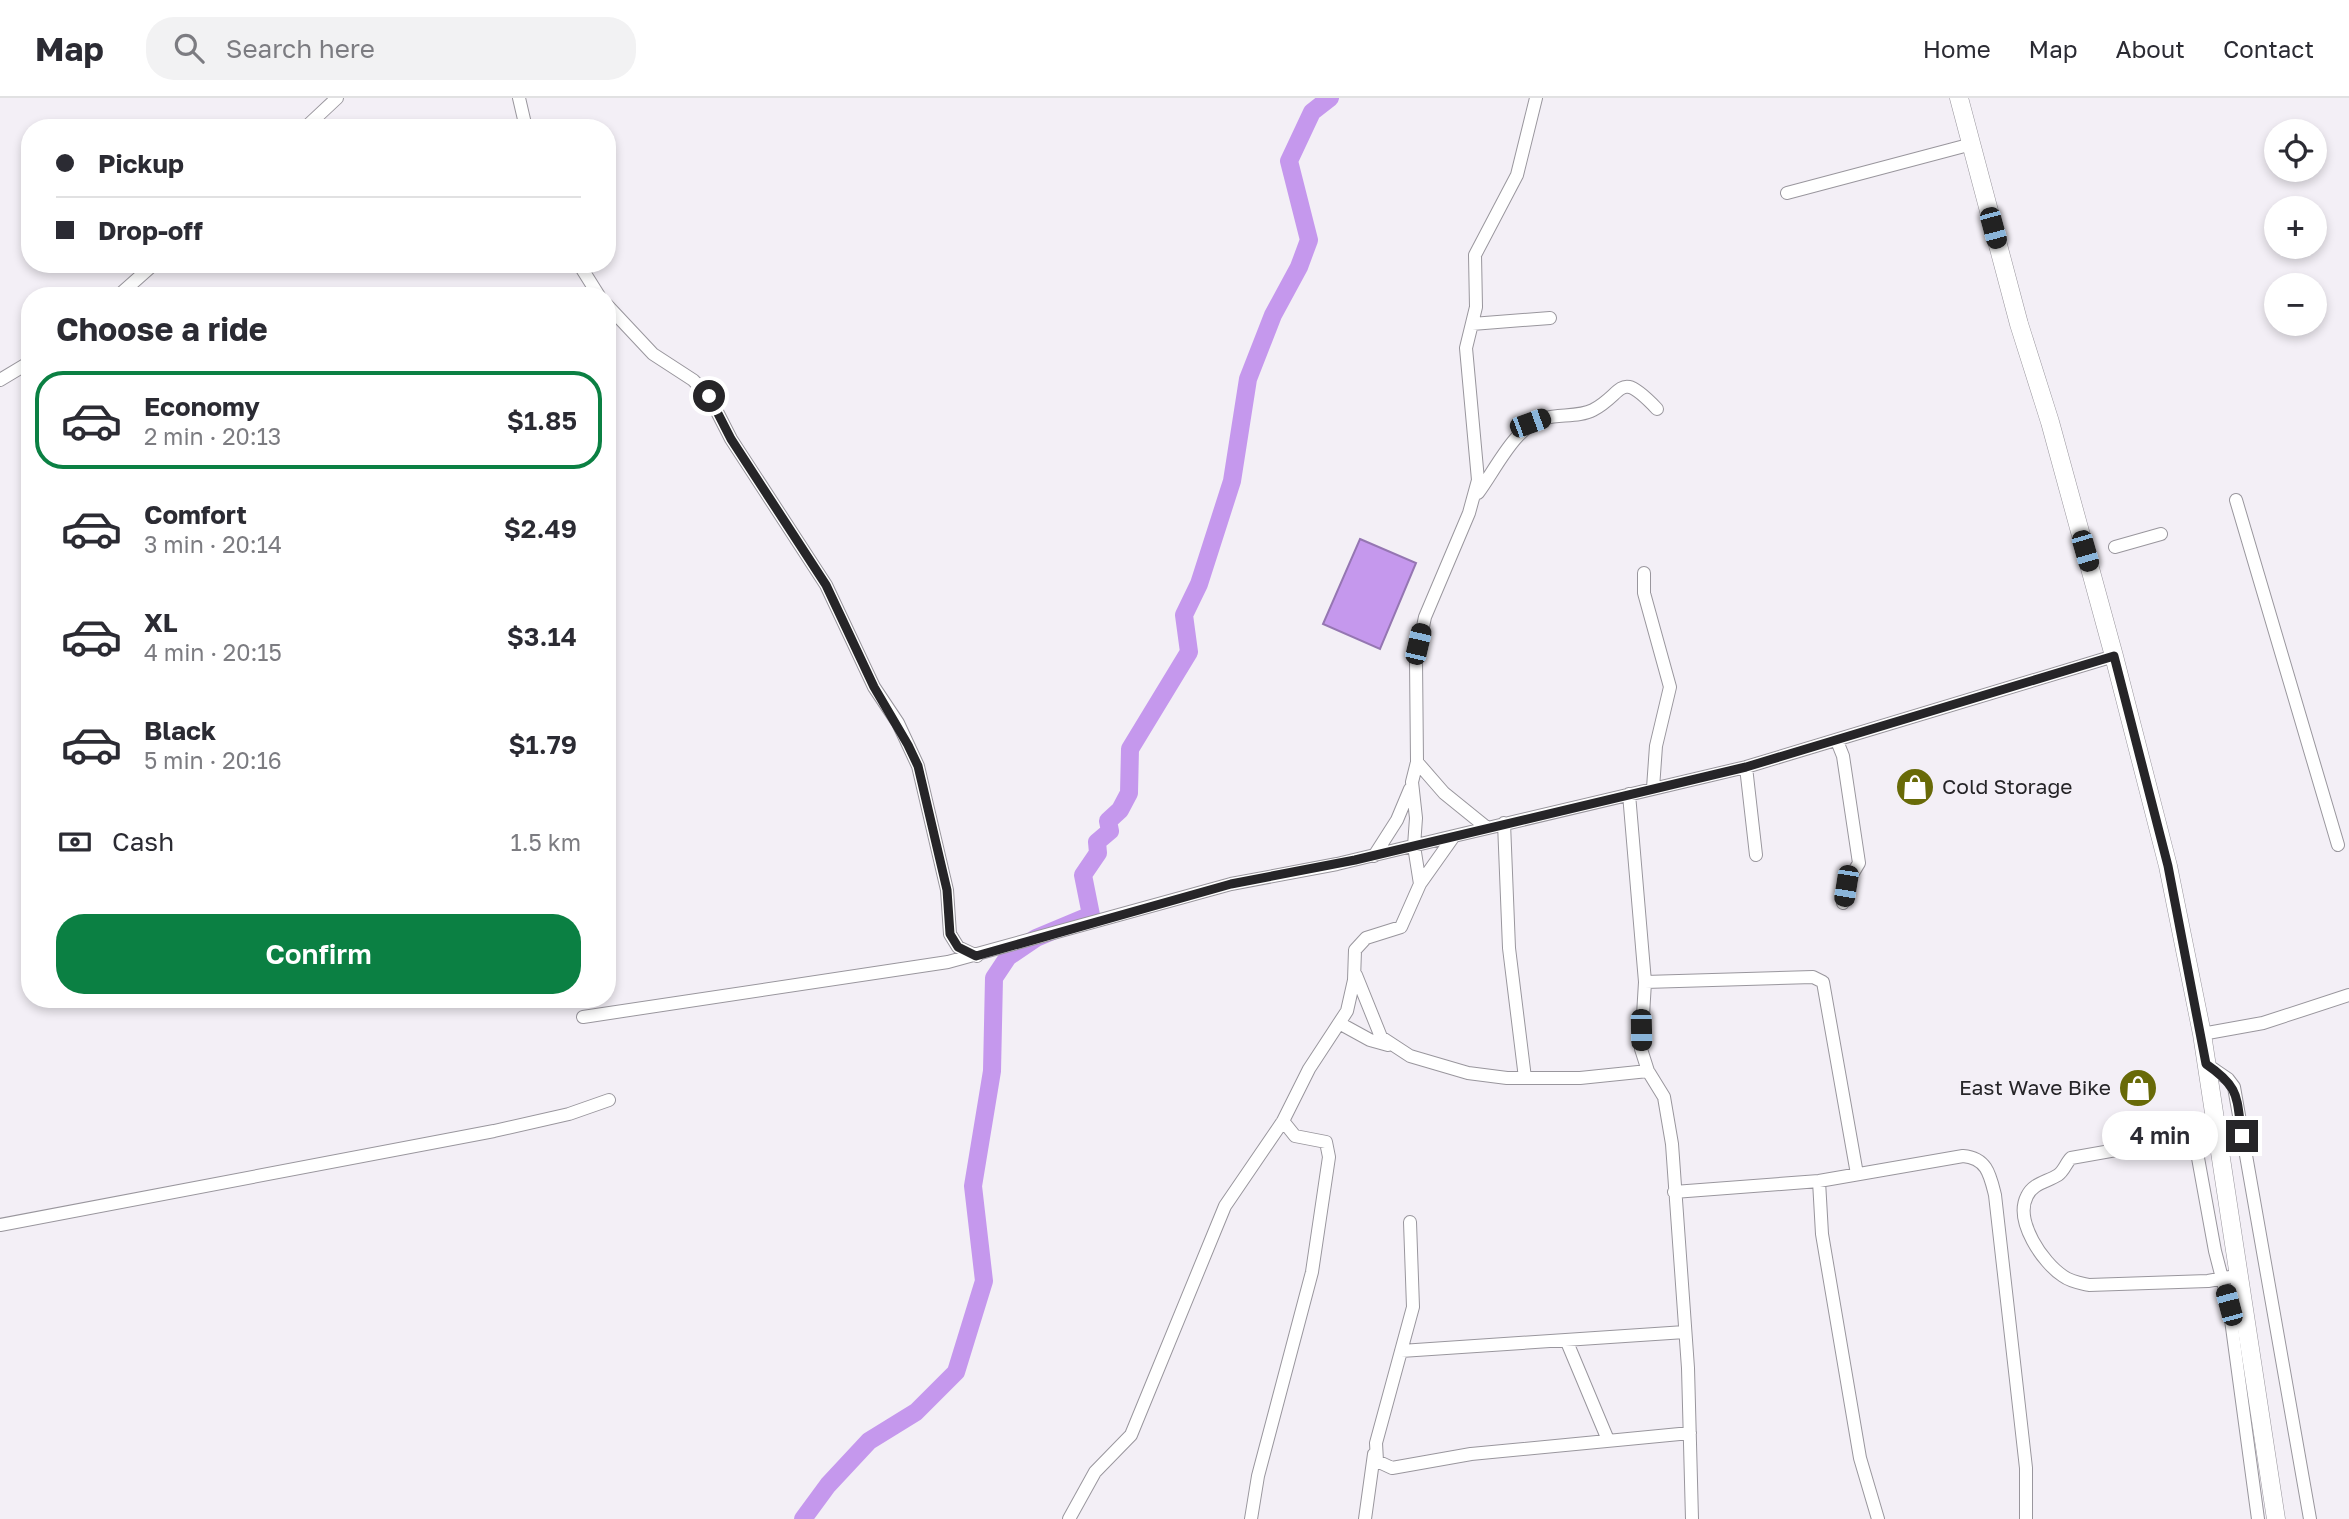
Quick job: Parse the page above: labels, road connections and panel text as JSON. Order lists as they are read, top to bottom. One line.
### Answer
{"places":{"shop":["Cold Storage","East Wave Bike"]},"page":{"header":"Map","search":"Search here","nav":["Home","Map","About","Contact"],"map_buttons":["+","−"],"banner":["Pickup","Drop-off"],"heading":"Choose a ride","list":[{"name":"Economy","note":"2 min · 20:13","value":"$1.85"},{"name":"Comfort","note":"3 min · 20:14","value":"$2.49"},{"name":"XL","note":"4 min · 20:15","value":"$3.14"},{"name":"Black","note":"5 min · 20:16","value":"$1.79"}],"pay":["Cash","1.5 km"],"buttons":"Confirm","bubble":"4 min"}}
